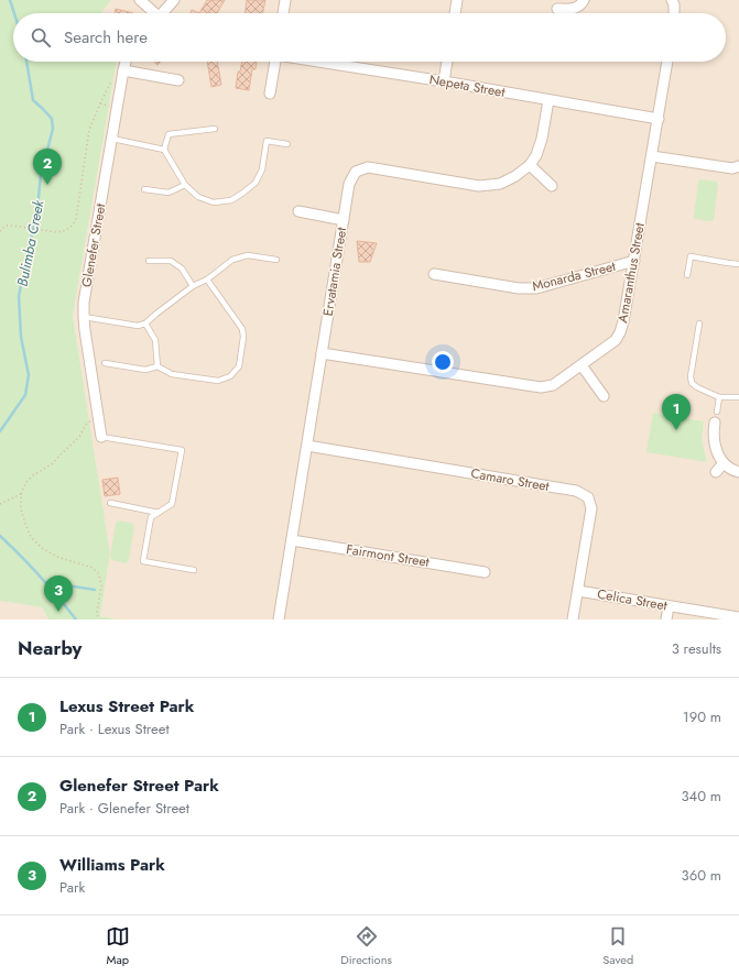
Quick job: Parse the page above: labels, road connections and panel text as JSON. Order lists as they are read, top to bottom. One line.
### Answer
{"streets":{"street":["Nepeta Street","Glenefer Street","Ervatamia Street","Amaranthus Street","Monarda Street","Camaro Street","Fairmont Street","Celica Street"]},"crossings":[["Nepeta Street","Ervatamia Street"],["Nepeta Street","Amaranthus Street"],["Ervatamia Street","Amaranthus Street"],["Ervatamia Street","Camaro Street"],["Ervatamia Street","Fairmont Street"],["Amaranthus Street","Monarda Street"],["Camaro Street","Celica Street"]],"water":["Bulimba Creek"],"page":{"search":"Search here","pins":["2","1","3"],"heading":["Nearby","3 results"],"list":[{"mark":"1","name":"Lexus Street Park","note":"Park · Lexus Street","value":"190 m"},{"mark":"2","name":"Glenefer Street Park","note":"Park · Glenefer Street","value":"340 m"},{"mark":"3","name":"Williams Park","note":"Park","value":"360 m"}],"nav":["Map","Directions","Saved"]}}
